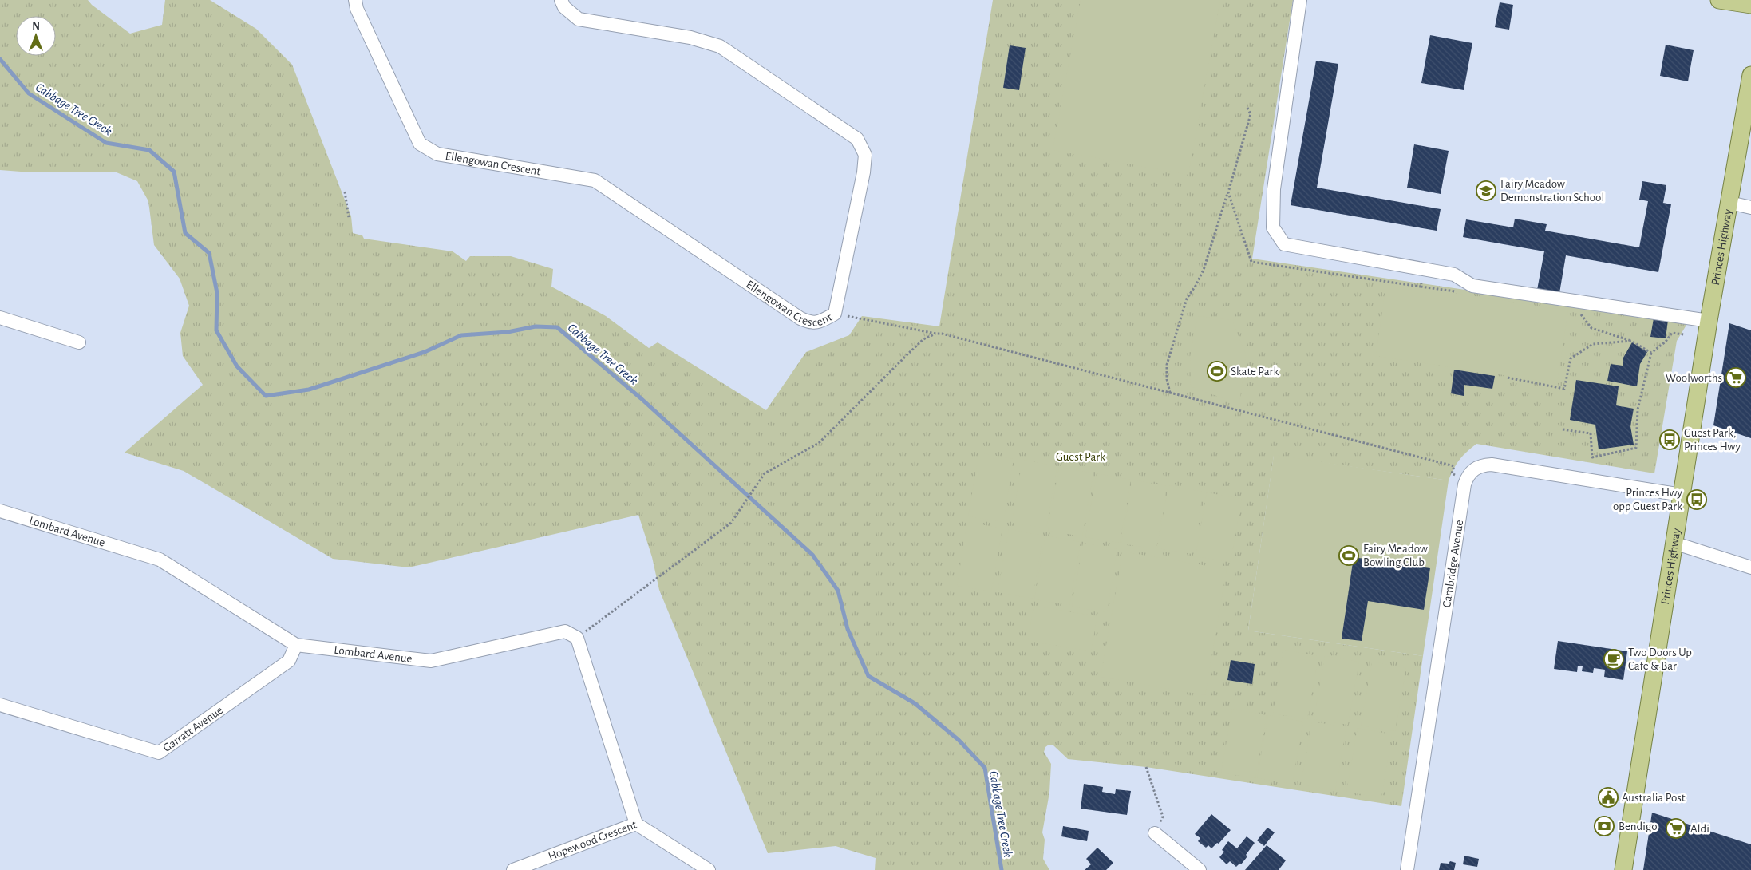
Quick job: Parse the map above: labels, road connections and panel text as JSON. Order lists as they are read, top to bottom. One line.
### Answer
{"streets":{"main road":["Princes Highway"],"street":["Ellengowan Crescent","Lombard Avenue","Cambridge Avenue","Garratt Avenue","Hopewood Crescent"]},"crossings":[["Princes Highway","Cambridge Avenue"],["Lombard Avenue","Garratt Avenue"]],"water":["Cabbage Tree Creek"],"parks":["Guest Park"],"places":{"school or university":["Fairy Meadow Demonstration School"],"sports":["Skate Park","Fairy Meadow Bowling Club"],"supermarket":["Woolworths","Aldi"],"bus stop":["Guest Park, Princes Hwy","Princes Hwy opp Guest Park"],"cafe":["Two Doors Up Cafe & Bar"],"public building":["Australia Post"],"bank":["Bendigo"]},"north":"top"}
